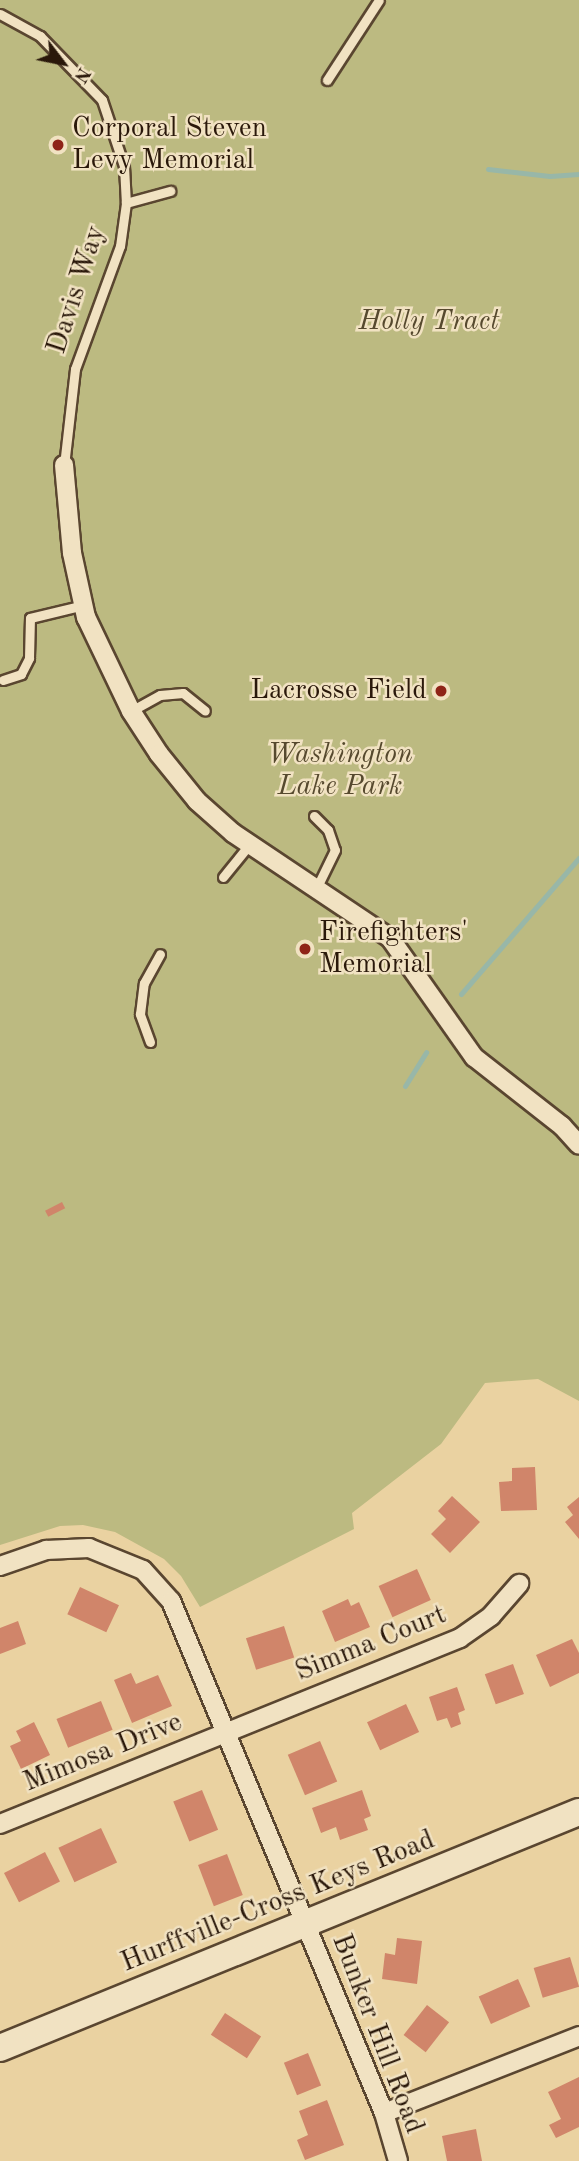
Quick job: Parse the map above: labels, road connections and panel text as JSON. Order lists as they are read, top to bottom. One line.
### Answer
{"streets":{"main road":["Hurffville-Cross Keys Road"],"street":["Simma Court","Mimosa Drive","Bunker Hill Road"],"lane":["Davis Way"]},"crossings":[["Simma Court","Mimosa Drive"],["Mimosa Drive","Hurffville-Cross Keys Road"],["Mimosa Drive","Bunker Hill Road"],["Hurffville-Cross Keys Road","Bunker Hill Road"]],"parks":["Holly Tract","Washington Lake Park"],"places":["Corporal Steven Levy Memorial","Lacrosse Field","Firefighters' Memorial"],"north":"bottom right"}
